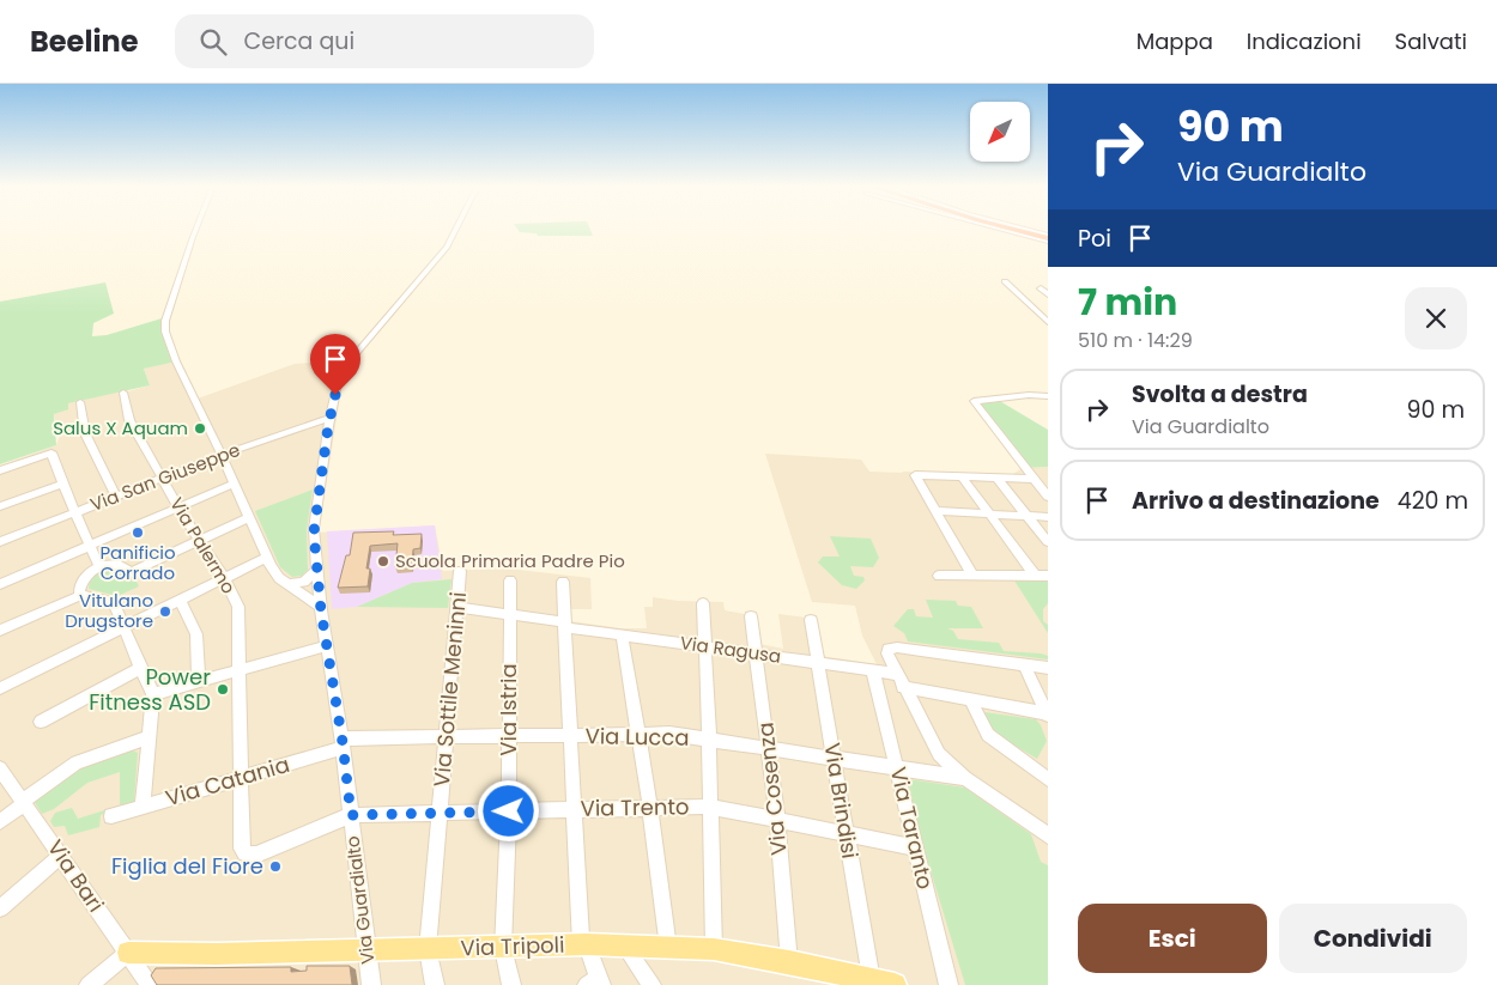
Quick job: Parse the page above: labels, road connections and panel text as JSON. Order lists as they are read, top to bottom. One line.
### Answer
{"streets":{"main road":["Via Tripoli"],"street":["Via San Giuseppe","Via Palermo","Via Ragusa","Via Sottile Meninni","Via Istria","Via Lucca","Via Catania","Via Cosenza","Via Brindisi","Via Trento","Via Taranto","Via Bari","Via Guardialto"]},"crossings":[["Via San Giuseppe","Via Palermo"],["Via San Giuseppe","Via Guardialto"],["Via Palermo","Via Catania"],["Via Ragusa","Via Sottile Meninni"],["Via Ragusa","Via Istria"],["Via Ragusa","Via Cosenza"],["Via Ragusa","Via Brindisi"],["Via Ragusa","Via Taranto"],["Via Sottile Meninni","Via Lucca"],["Via Sottile Meninni","Via Trento"],["Via Sottile Meninni","Via Tripoli"],["Via Istria","Via Lucca"],["Via Istria","Via Trento"],["Via Istria","Via Tripoli"],["Via Lucca","Via Catania"],["Via Lucca","Via Cosenza"],["Via Lucca","Via Brindisi"],["Via Lucca","Via Taranto"],["Via Lucca","Via Guardialto"],["Via Catania","Via Guardialto"],["Via Cosenza","Via Trento"],["Via Cosenza","Via Tripoli"],["Via Brindisi","Via Trento"],["Via Brindisi","Via Tripoli"],["Via Trento","Via Taranto"],["Via Trento","Via Guardialto"],["Via Bari","Via Tripoli"],["Via Guardialto","Via Tripoli"]],"places":["Salus X Aquam","Panificio Corrado","Scuola Primaria Padre Pio","Vitulano Drugstore","Power Fitness ASD","Figlia del Fiore"],"north":"bottom left","page":{"header":"Beeline","search":"Cerca qui","nav":["Mappa","Indicazioni","Salvati"],"turn":["90 m","Via Guardialto"],"then":"Poi","heading":["7 min","510 m · 14:29"],"list":[{"name":"Svolta a destra","note":"Via Guardialto","value":"90 m"},{"name":"Arrivo a destinazione","value":"420 m"}],"buttons":["Esci","Condividi"]}}
